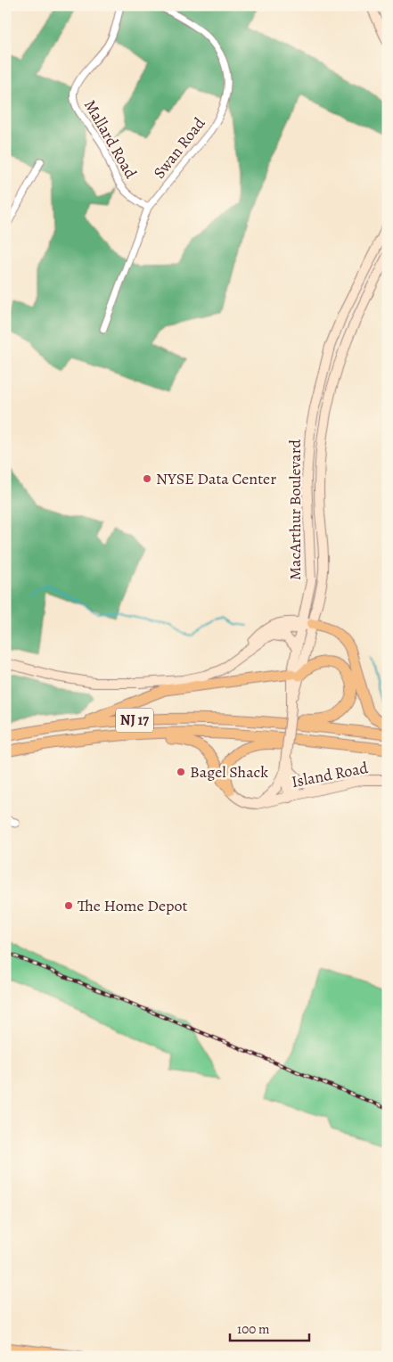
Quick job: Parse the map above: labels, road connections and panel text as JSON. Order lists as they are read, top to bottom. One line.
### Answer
{"streets":{"main road":["MacArthur Boulevard","NJ 17","Island Road"],"street":["Mallard Road","Swan Road"]},"crossings":[["Mallard Road","Swan Road"],["MacArthur Boulevard","Island Road"]],"places":["NYSE Data Center","Bagel Shack","The Home Depot"],"scale_bar":"100 m"}
